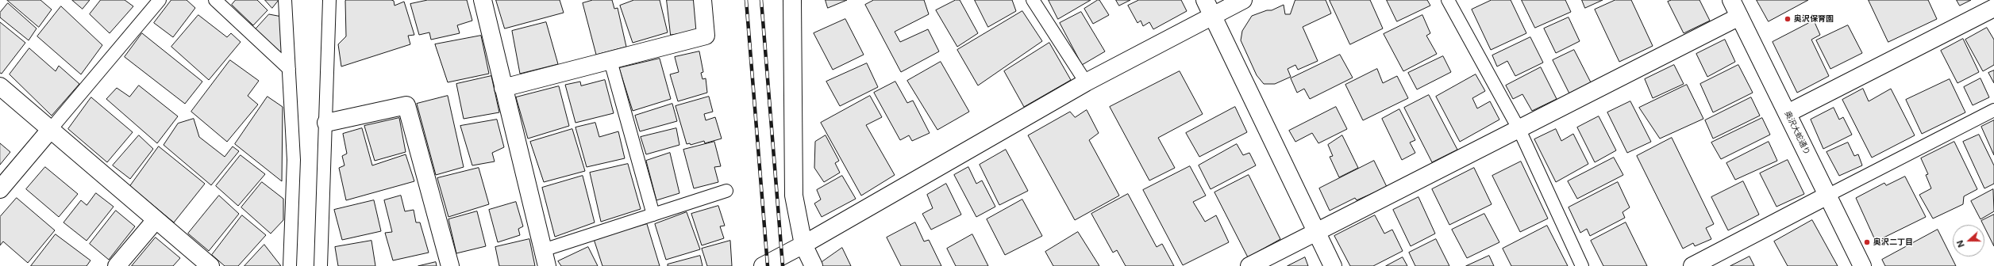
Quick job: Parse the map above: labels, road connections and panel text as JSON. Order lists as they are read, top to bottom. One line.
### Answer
{"streets":{"street":["奥沢大蛇通り"]},"places":["奥沢保育園","奥沢二丁目"],"north":"left"}
